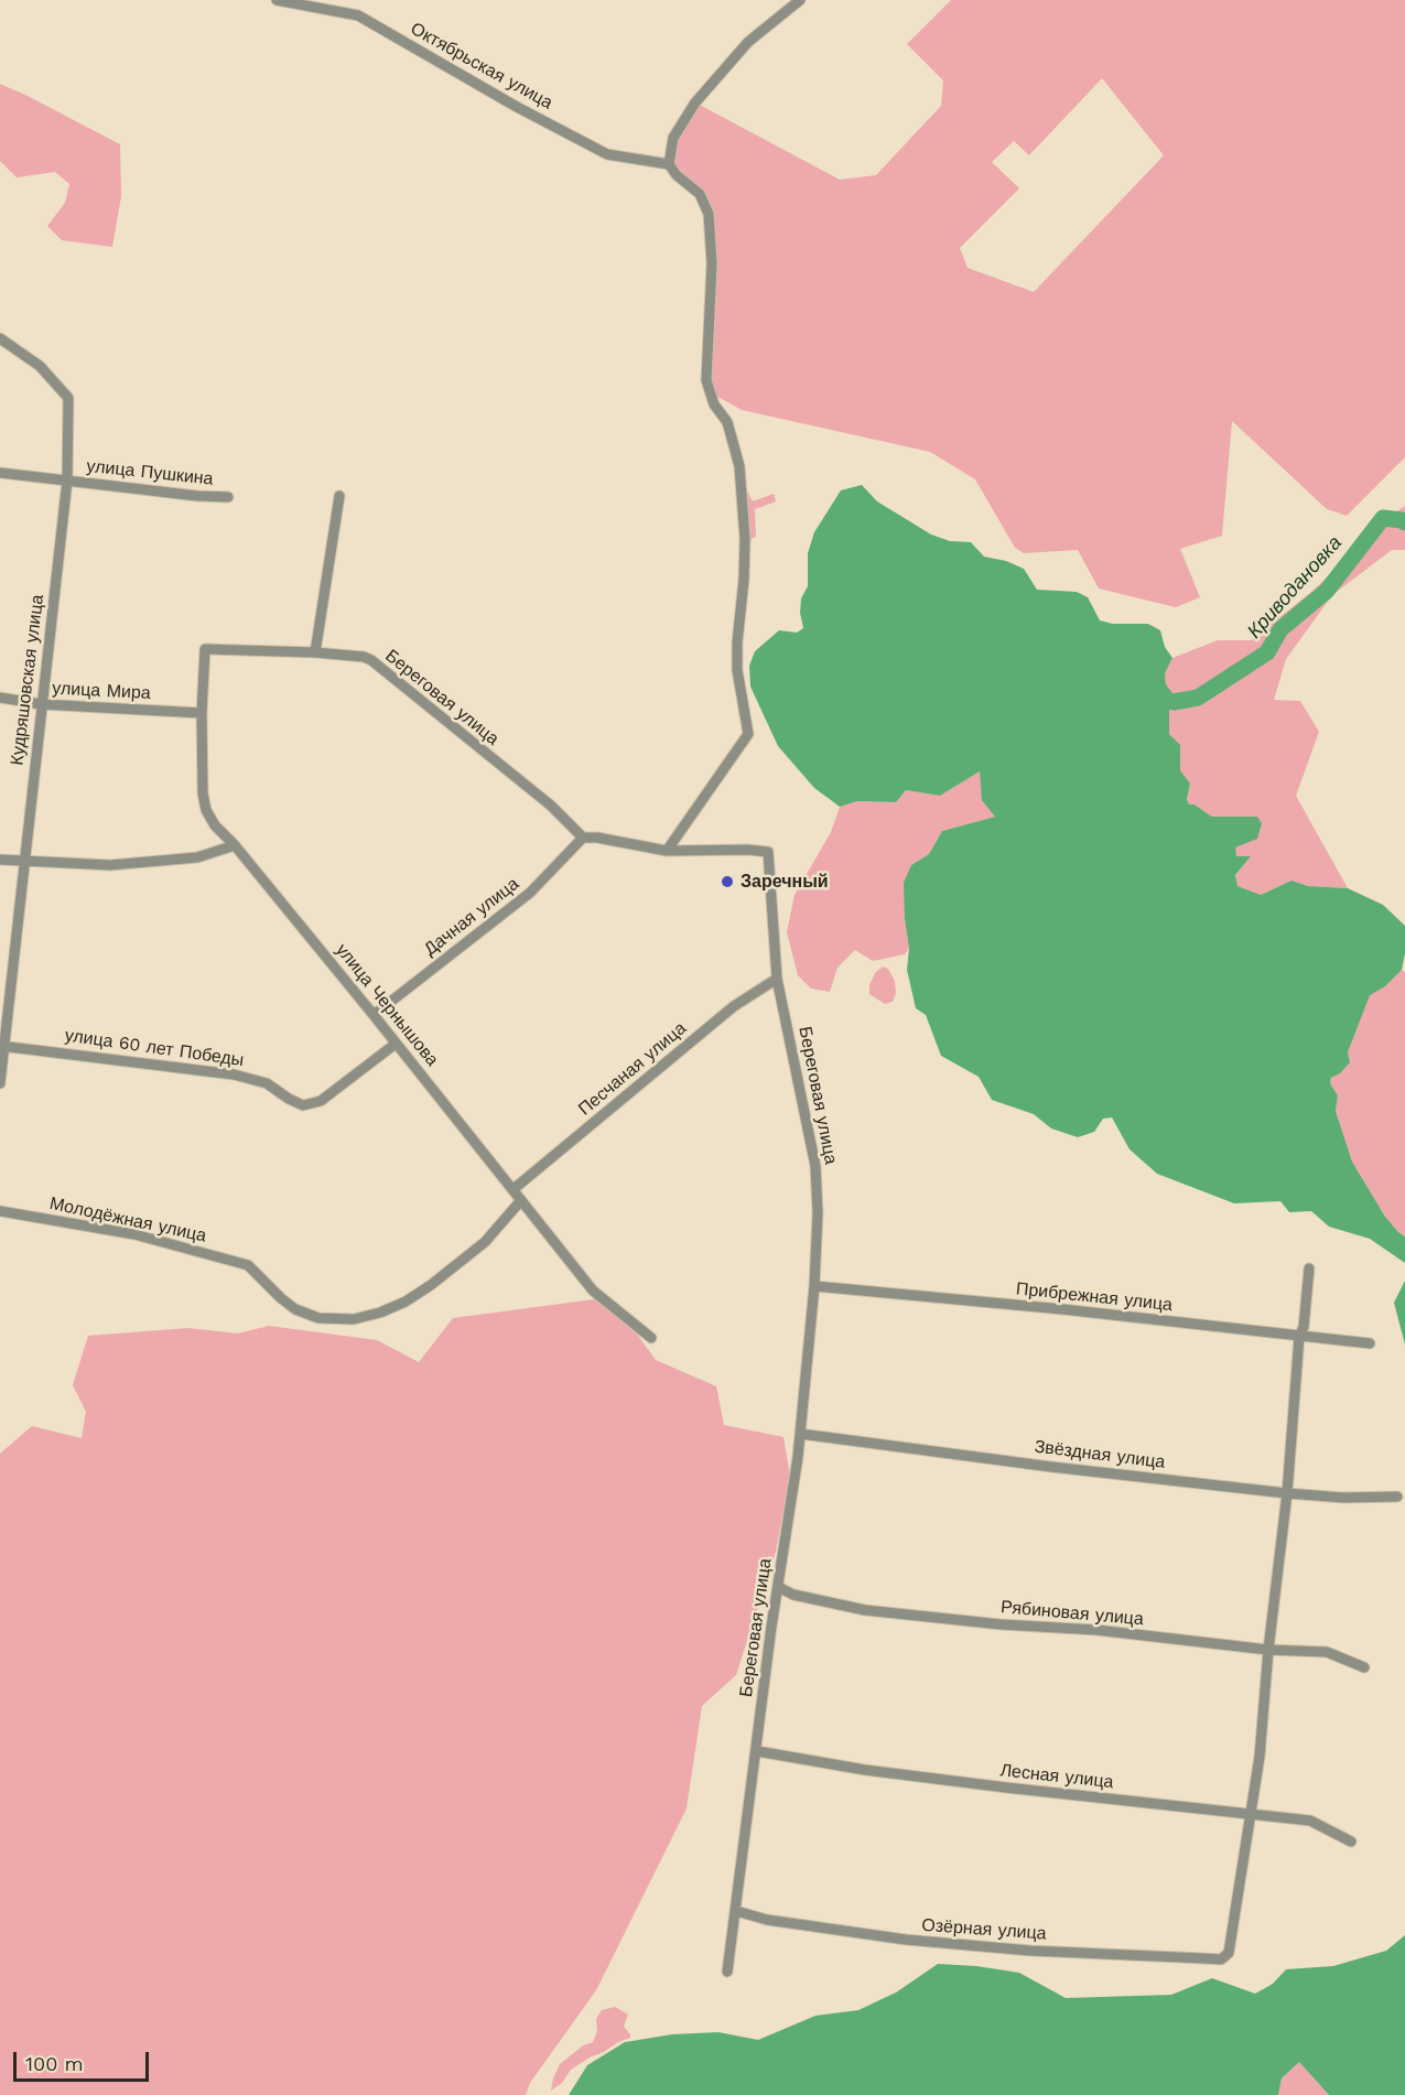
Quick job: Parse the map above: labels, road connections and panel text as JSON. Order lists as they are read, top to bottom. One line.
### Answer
{"streets":{"street":["Октябрьская улица","улица Пушкина","Кудряшовская улица","улица Мира","Береговая улица","Дачная улица","улица Чернышова","улица 60 лет Победы","Песчаная улица","Молодёжная улица","Прибрежная улица","Звёздная улица","Рябиновая улица","Лесная улица","Озёрная улица"]},"crossings":[["улица Пушкина","Кудряшовская улица"],["Кудряшовская улица","улица Мира"],["Кудряшовская улица","улица 60 лет Победы"],["улица Мира","улица Чернышова"],["Береговая улица","Дачная улица"],["Береговая улица","улица Чернышова"],["Береговая улица","Песчаная улица"],["Береговая улица","Прибрежная улица"],["Береговая улица","Звёздная улица"],["Береговая улица","Рябиновая улица"],["Береговая улица","Лесная улица"],["Береговая улица","Озёрная улица"],["Дачная улица","улица Чернышова"],["улица Чернышова","улица 60 лет Победы"],["улица Чернышова","Песчаная улица"],["улица Чернышова","Молодёжная улица"],["Лесная улица","Озёрная улица"]],"water":["Криводановка"],"places":["Заречный"],"scale_bar":"100 m"}
